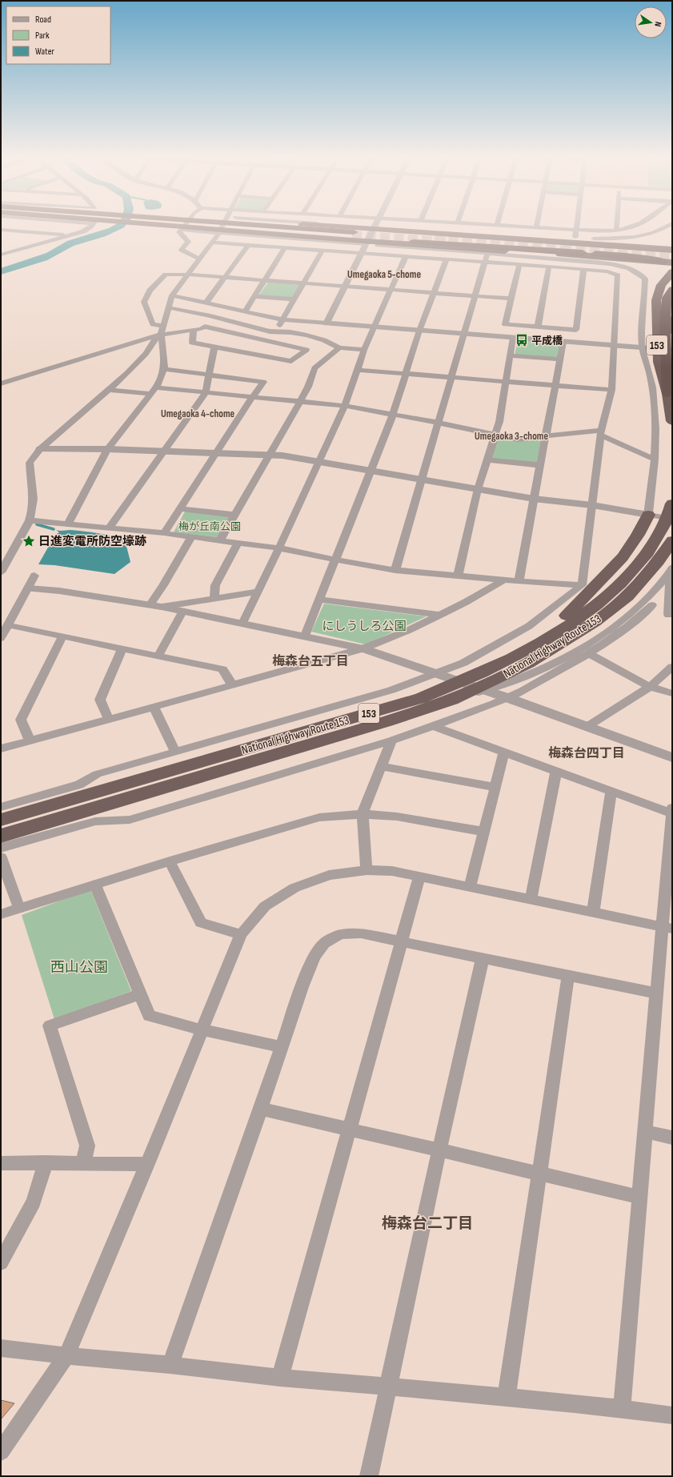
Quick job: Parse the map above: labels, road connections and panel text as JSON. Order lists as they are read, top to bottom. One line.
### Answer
{"streets":{"highway":["153","National Highway Route 153"]},"districts":["Umegaoka 5-chome","Umegaoka 4-chome","Umegaoka 3-chome","梅森台五丁目","梅森台四丁目","梅森台二丁目"],"parks":["梅が丘南公園","にしうしろ公園","西山公園"],"places":{"bus stop":["平成橋"],"place":["日進変電所防空壕跡"]},"legend":["Road","Park","Water"],"north":"right"}
